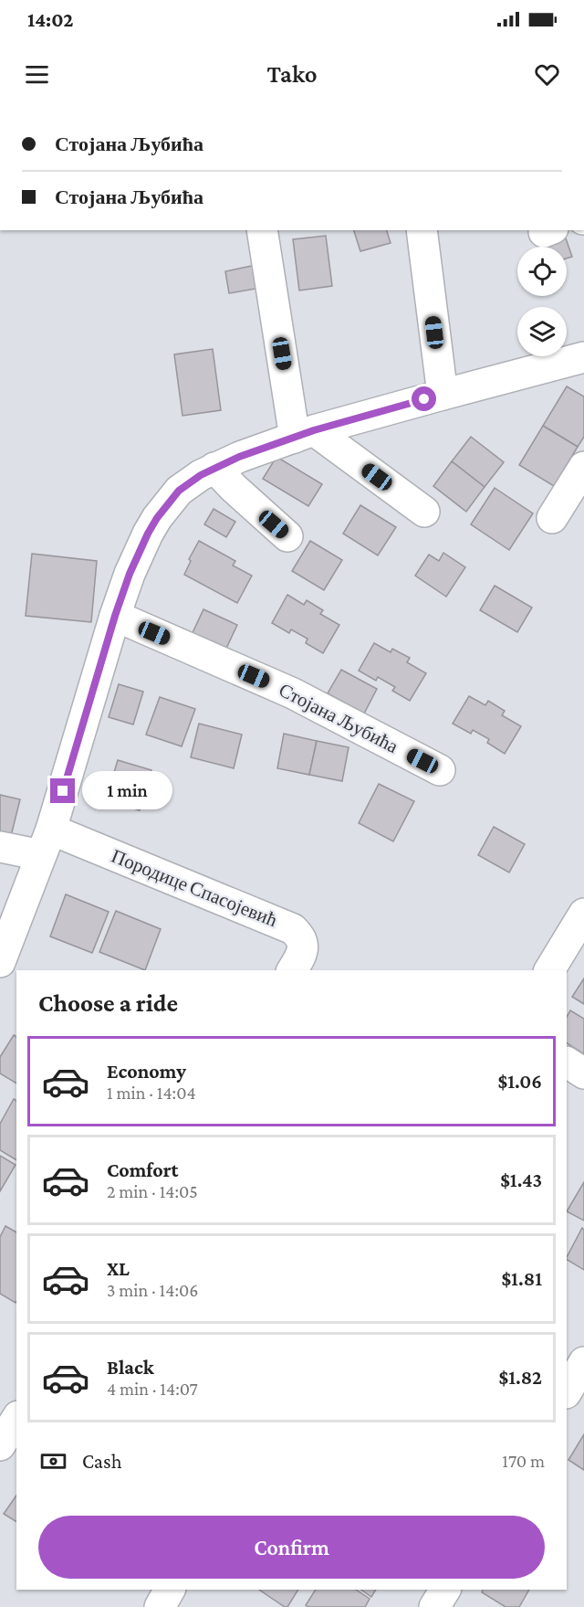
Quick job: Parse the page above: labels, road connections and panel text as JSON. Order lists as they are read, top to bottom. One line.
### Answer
{"streets":{"street":["Стојана Љубића","Породице Спасојевић"]},"page":{"status":"14:02","header":"Tako","banner":["Стојана Љубића","Стојана Љубића"],"bubble":"1 min","heading":"Choose a ride","list":[{"name":"Economy","note":"1 min · 14:04","value":"$1.06"},{"name":"Comfort","note":"2 min · 14:05","value":"$1.43"},{"name":"XL","note":"3 min · 14:06","value":"$1.81"},{"name":"Black","note":"4 min · 14:07","value":"$1.82"}],"pay":["Cash","170 m"],"buttons":"Confirm"}}
